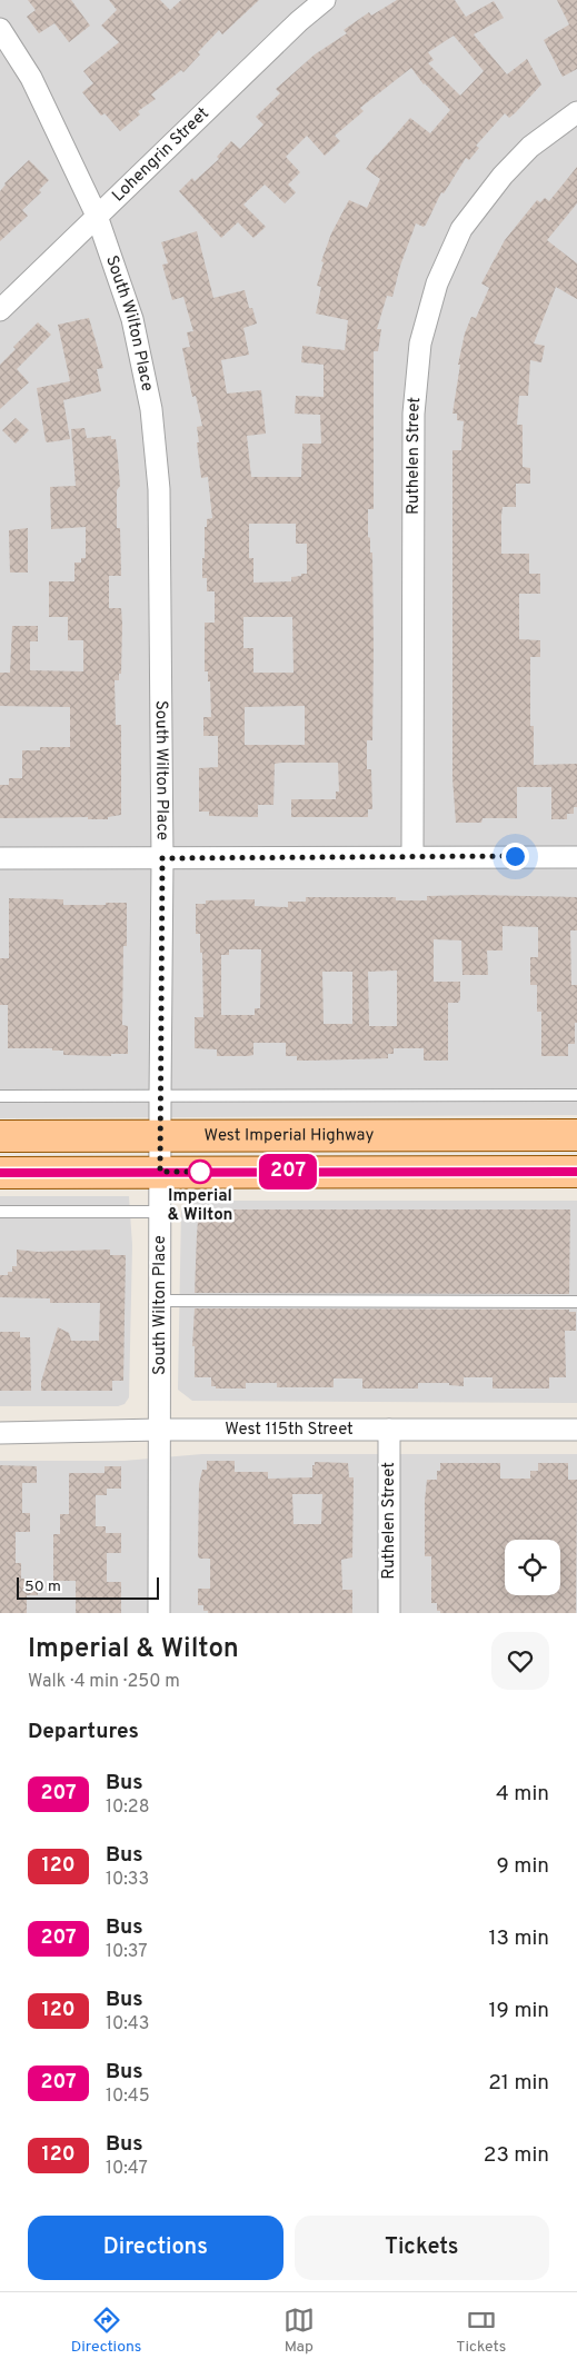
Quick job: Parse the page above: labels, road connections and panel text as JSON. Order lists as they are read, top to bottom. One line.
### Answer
{"streets":{"main road":["West Imperial Highway"],"street":["Lohengrin Street","South Wilton Place","Ruthelen Street","West 115th Street"]},"crossings":[["Lohengrin Street","South Wilton Place"],["South Wilton Place","West Imperial Highway"],["South Wilton Place","West 115th Street"],["Ruthelen Street","West 115th Street"]],"places":["Imperial & Wilton"],"lines":["bus line 207"],"scale_bar":"50 m","page":{"on_map":"207","scale":"50 m","heading":[["Imperial & Wilton","Walk · 4 min · 250 m"],"Departures"],"list":[{"mark":"207","name":"Bus","note":"10:28","value":"4 min"},{"mark":"120","name":"Bus","note":"10:33","value":"9 min"},{"mark":"207","name":"Bus","note":"10:37","value":"13 min"},{"mark":"120","name":"Bus","note":"10:43","value":"19 min"},{"mark":"207","name":"Bus","note":"10:45","value":"21 min"},{"mark":"120","name":"Bus","note":"10:47","value":"23 min"}],"buttons":["Directions","Tickets"],"tabs":["Directions","Map","Tickets"]}}
